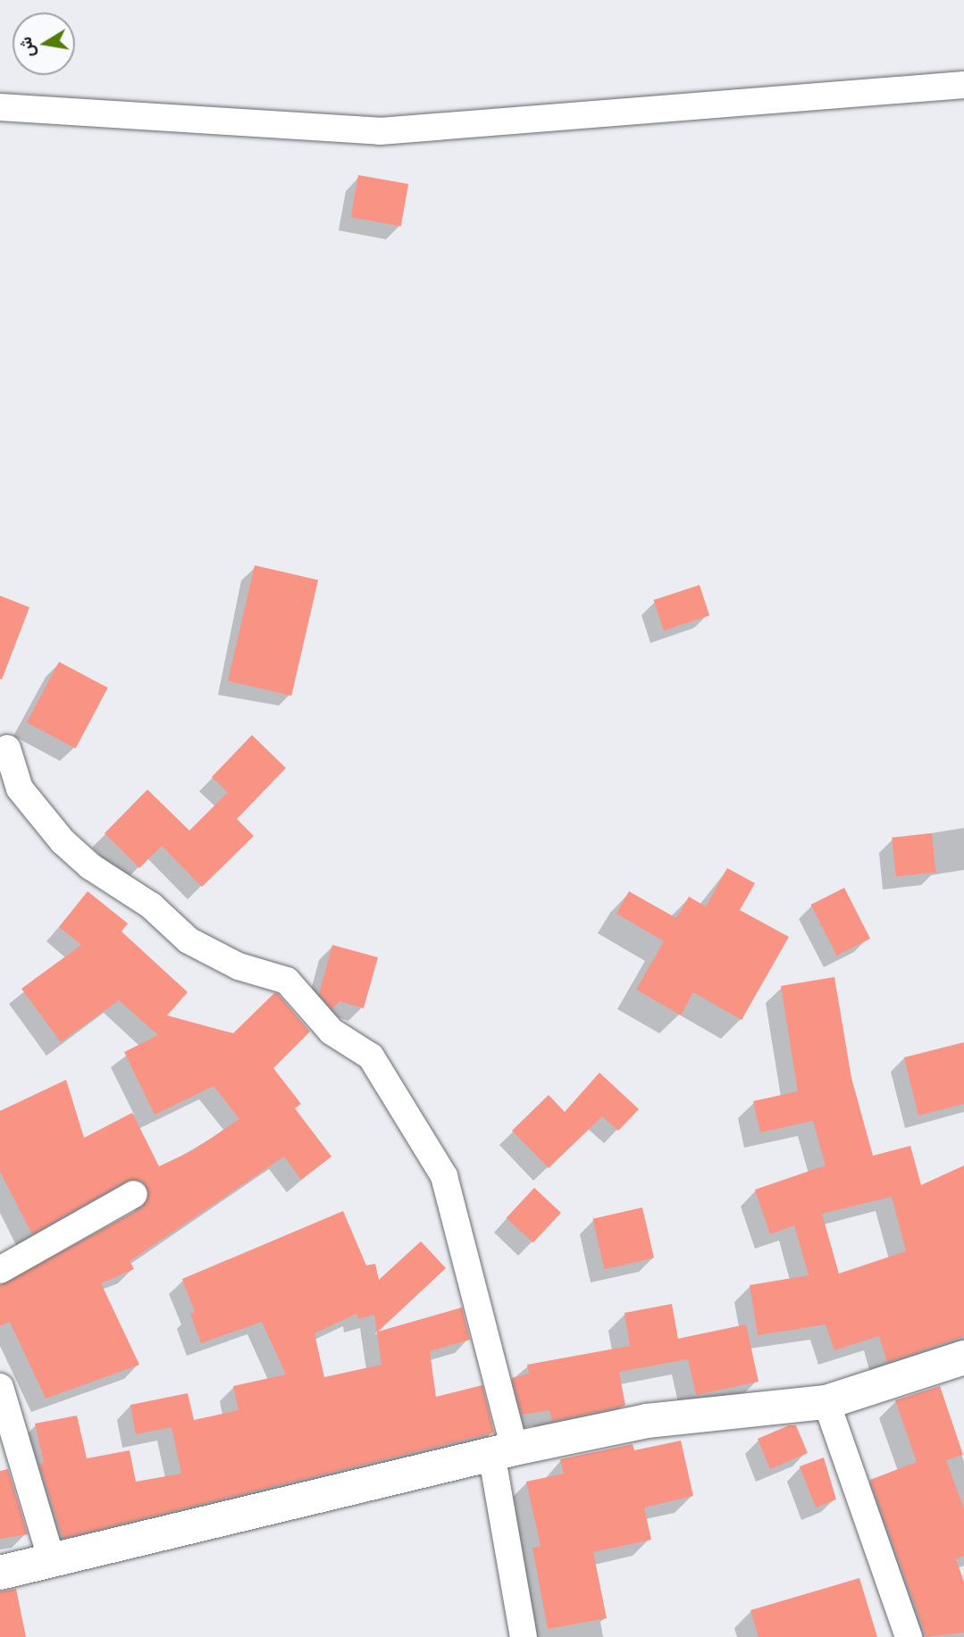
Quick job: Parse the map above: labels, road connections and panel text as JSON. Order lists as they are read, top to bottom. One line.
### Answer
{"north":"left"}
